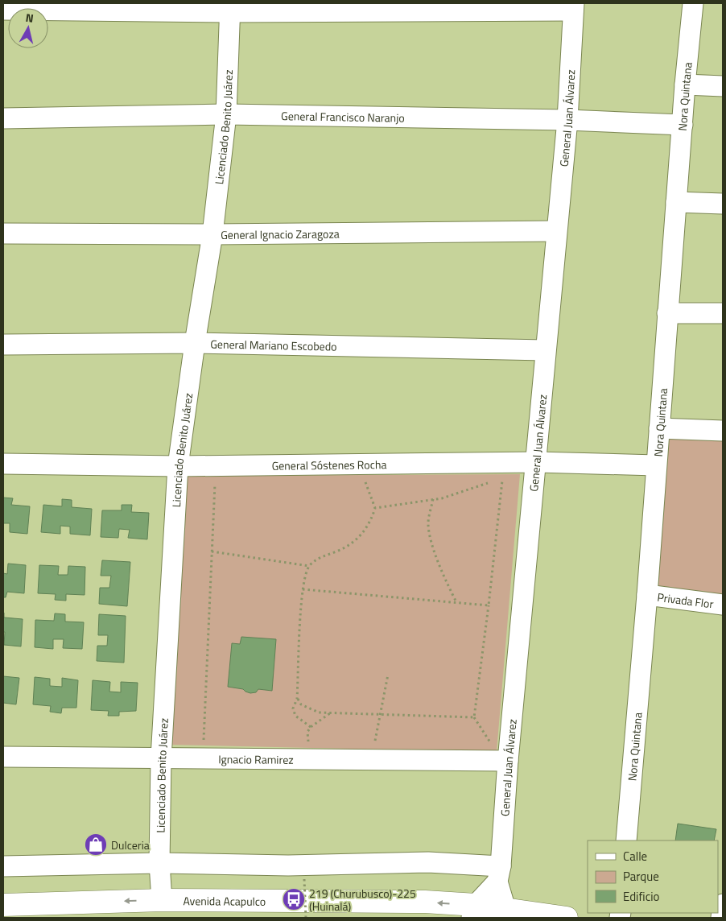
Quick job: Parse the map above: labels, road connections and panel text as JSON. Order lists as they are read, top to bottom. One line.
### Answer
{"streets":{"main road":["Avenida Acapulco"],"street":["Nora Quintana","General Francisco Naranjo","General Juan Álvarez","Licenciado Benito Juárez","General Ignacio Zaragoza","General Mariano Escobedo","General Sóstenes Rocha","Privada Flor","Ignacio Ramirez"]},"crossings":[["Nora Quintana","General Francisco Naranjo"],["Nora Quintana","General Sóstenes Rocha"],["Nora Quintana","Privada Flor"],["General Francisco Naranjo","General Juan Álvarez"],["General Francisco Naranjo","Licenciado Benito Juárez"],["General Juan Álvarez","General Ignacio Zaragoza"],["General Juan Álvarez","General Mariano Escobedo"],["General Juan Álvarez","General Sóstenes Rocha"],["General Juan Álvarez","Ignacio Ramirez"],["General Juan Álvarez","Avenida Acapulco"],["Licenciado Benito Juárez","General Ignacio Zaragoza"],["Licenciado Benito Juárez","General Mariano Escobedo"],["Licenciado Benito Juárez","General Sóstenes Rocha"],["Licenciado Benito Juárez","Ignacio Ramirez"],["Licenciado Benito Juárez","Avenida Acapulco"]],"one_way":["Avenida Acapulco"],"places":{"shop":["Dulceria"],"bus stop":["219 (Churubusco)-225 (Huinalá)"]},"legend":["Calle","Parque","Edificio"],"north":"top"}
